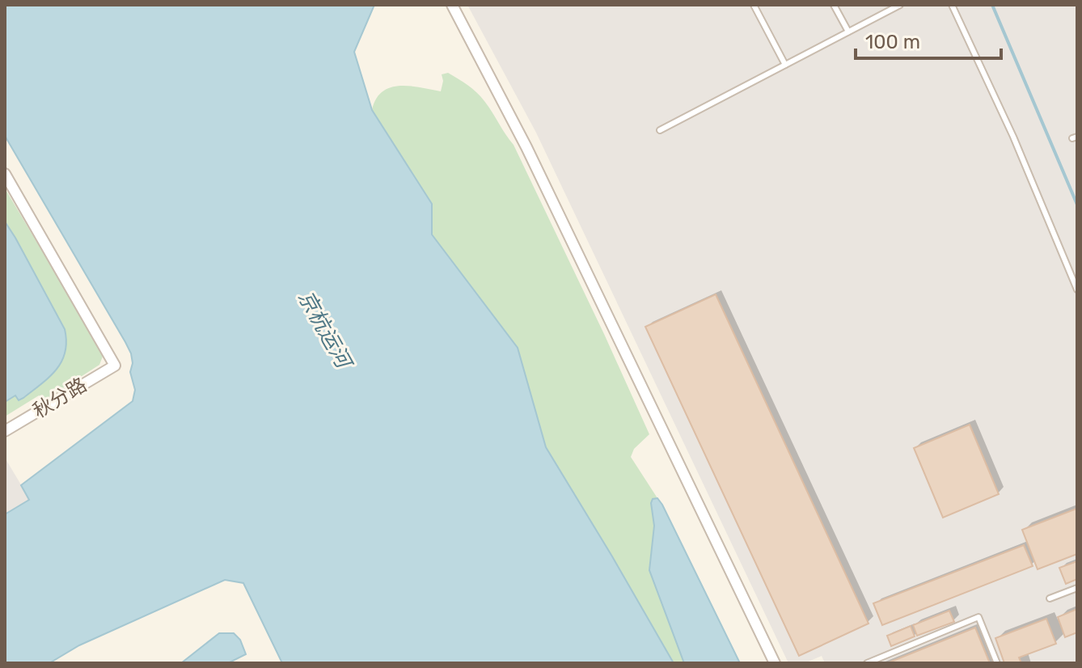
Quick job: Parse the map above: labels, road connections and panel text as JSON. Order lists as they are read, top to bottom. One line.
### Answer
{"streets":{"street":["秋分路"]},"water":["京杭运河"],"scale_bar":"100 m"}
